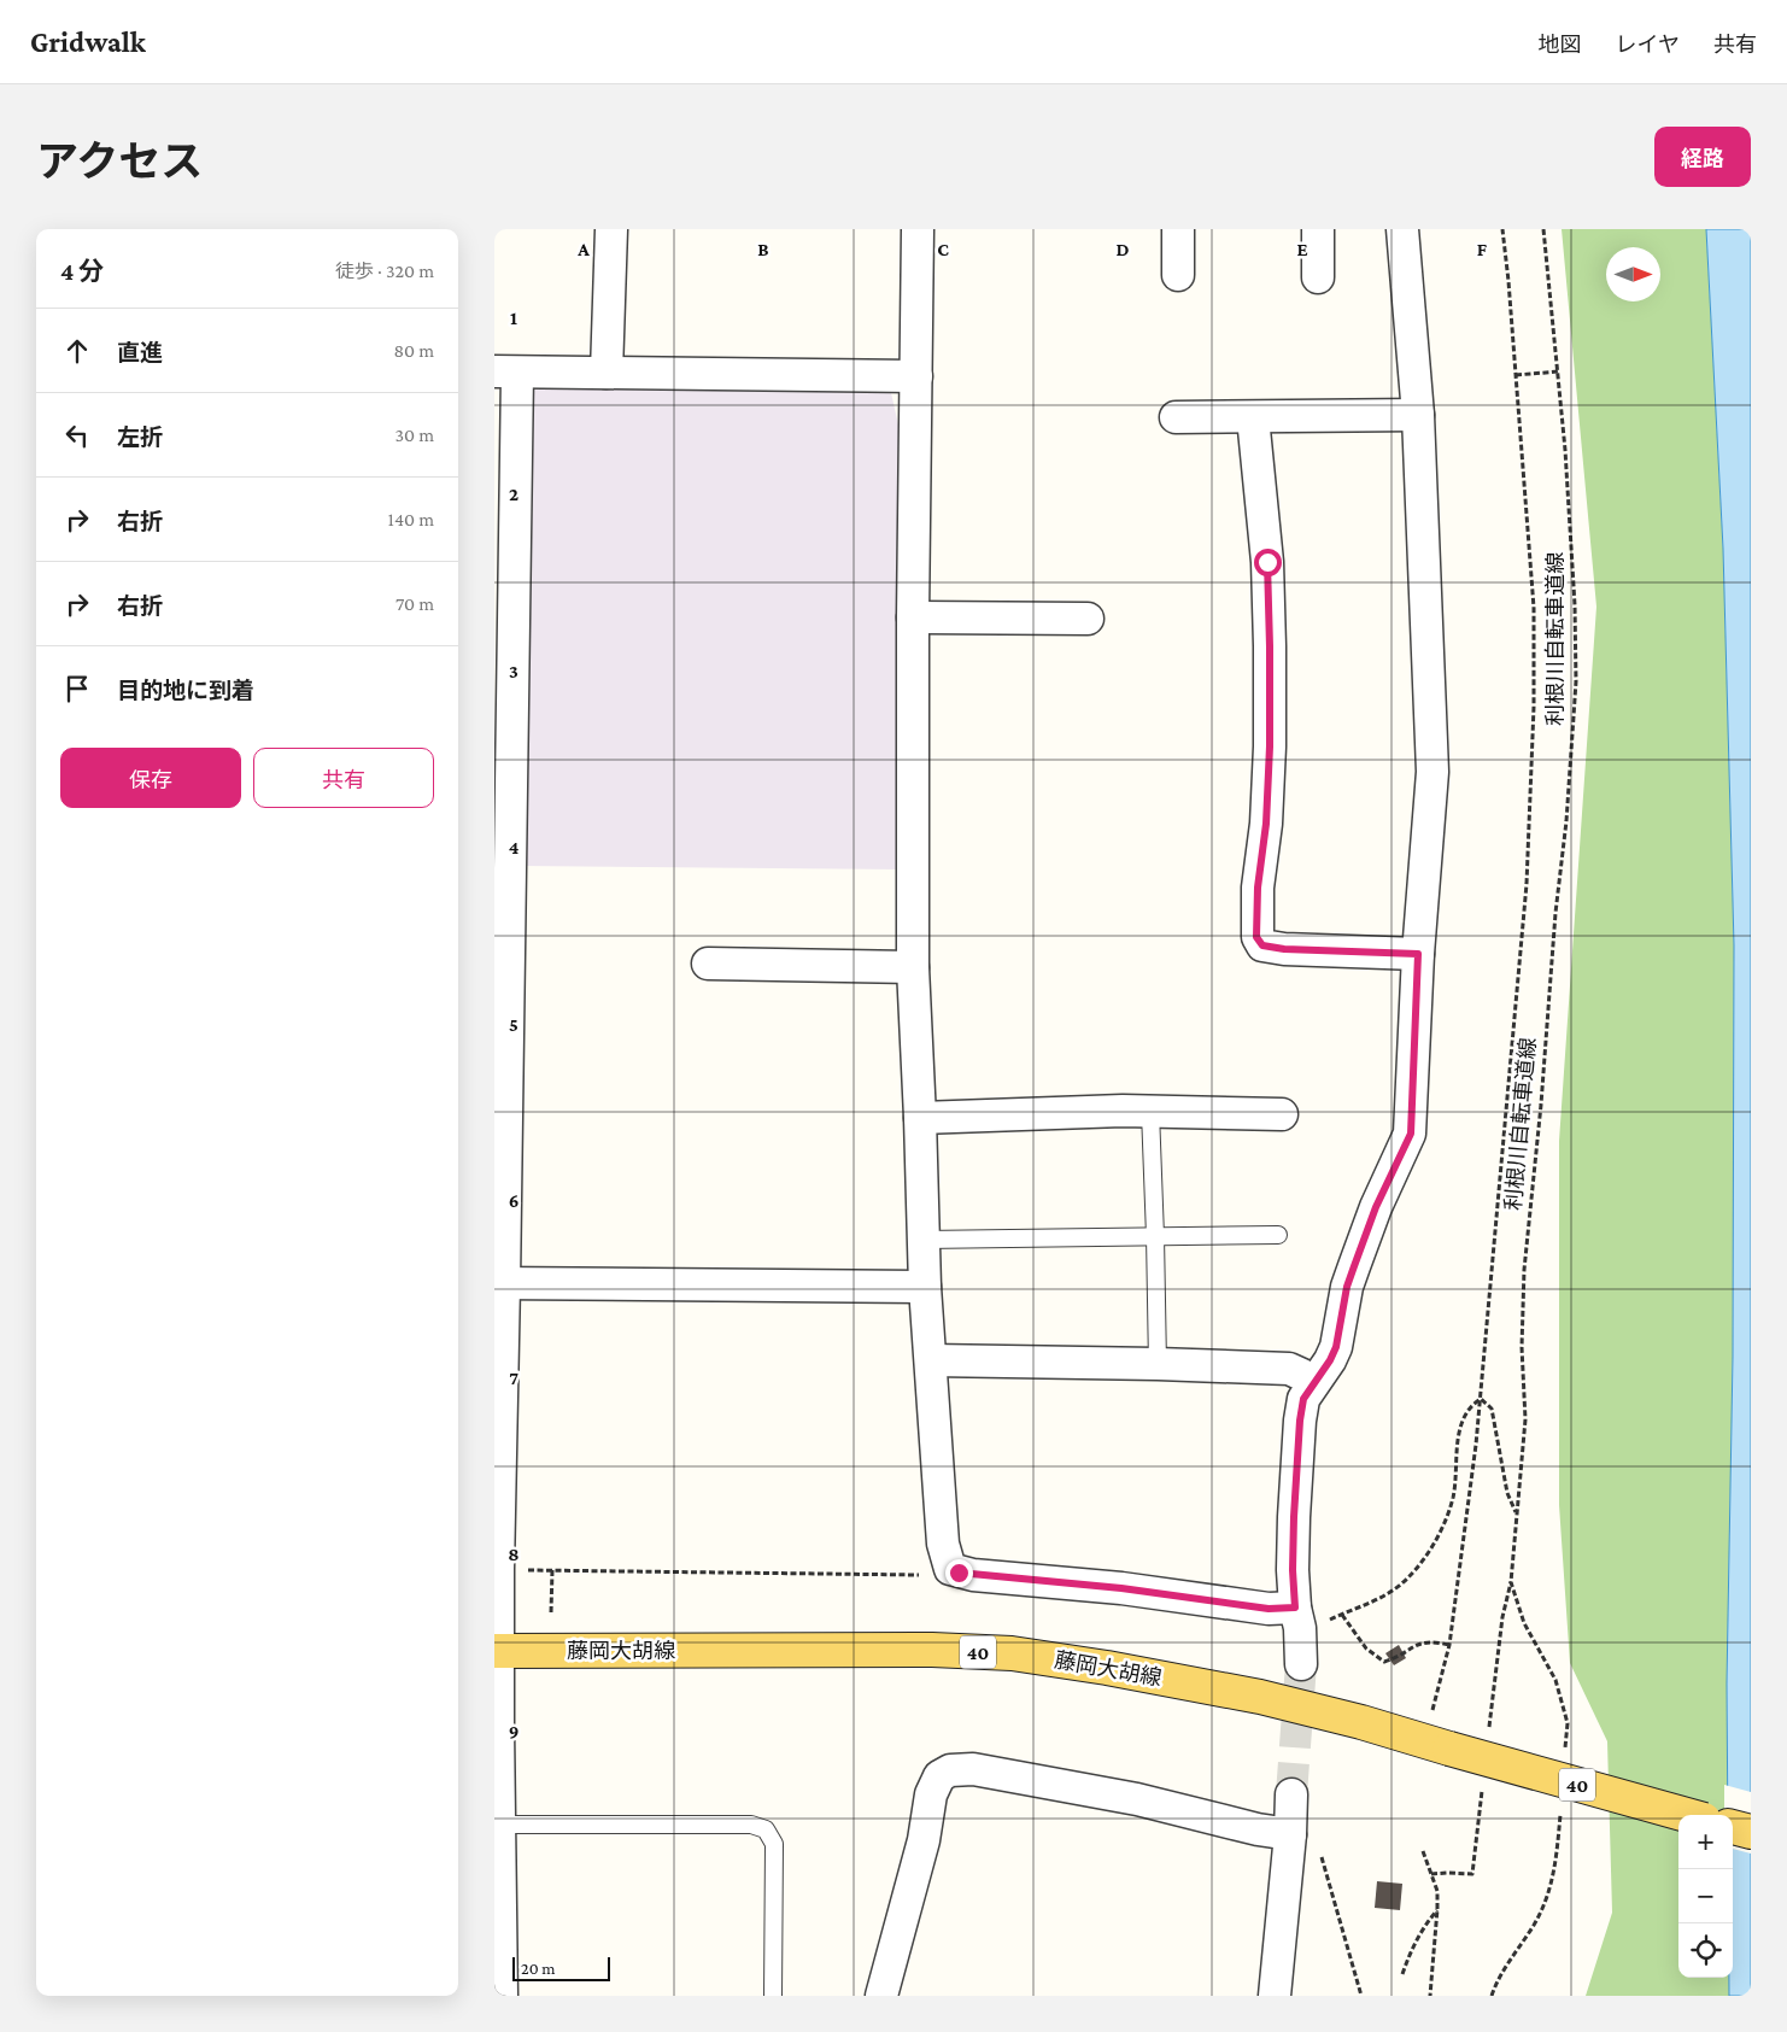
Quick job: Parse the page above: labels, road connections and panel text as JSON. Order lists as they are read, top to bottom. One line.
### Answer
{"streets":{"main road":["藤岡大胡線","40"],"path":["利根川自転車道線"]},"scale_bar":"20 m","north":"right","page":{"header":"Gridwalk","nav":["地図","レイヤ","共有"],"title":"アクセス","buttons":["経路",["保存","共有"]],"heading":["4 分","徒歩 · 320 m"],"list":[["直進","80 m"],["左折","30 m"],["右折","140 m"],["右折","70 m"],"目的地に到着"],"map_buttons":["+","−"],"scale":"20 m"},"grid":{"columns":["A","B","C","D","E","F"],"rows":["1","2","3","4","5","6","7","8","9"]}}
